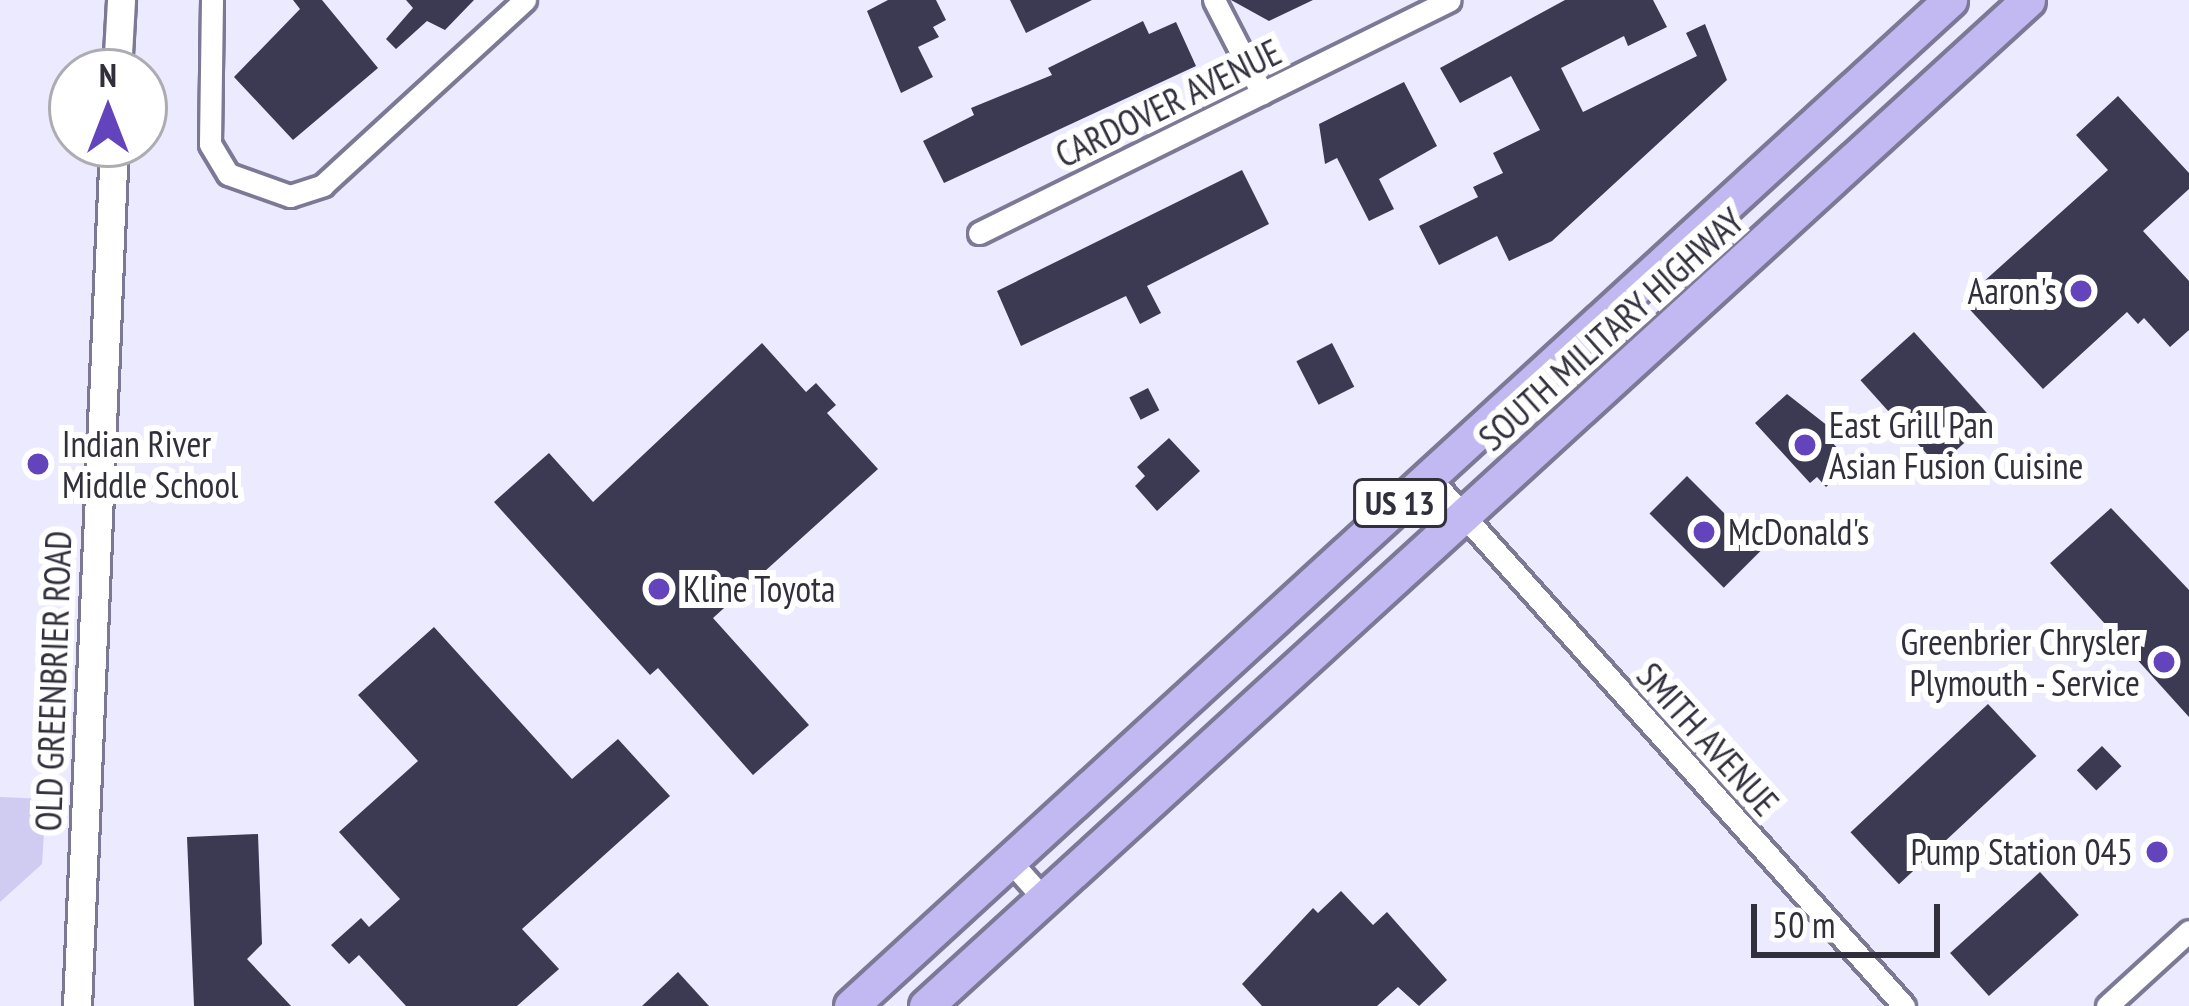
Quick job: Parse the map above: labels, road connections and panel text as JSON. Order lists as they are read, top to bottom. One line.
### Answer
{"streets":{"main road":["SOUTH MILITARY HIGHWAY","US 13"],"street":["CARDOVER AVENUE","OLD GREENBRIER ROAD","SMITH AVENUE"]},"crossings":[["SOUTH MILITARY HIGHWAY","SMITH AVENUE"]],"places":["Aaron's","East Grill Pan Asian Fusion Cuisine","Indian River Middle School","McDonald's","Kline Toyota","Greenbrier Chrysler Plymouth - Service","Pump Station 045"],"scale_bar":"50 m","north":"top"}
